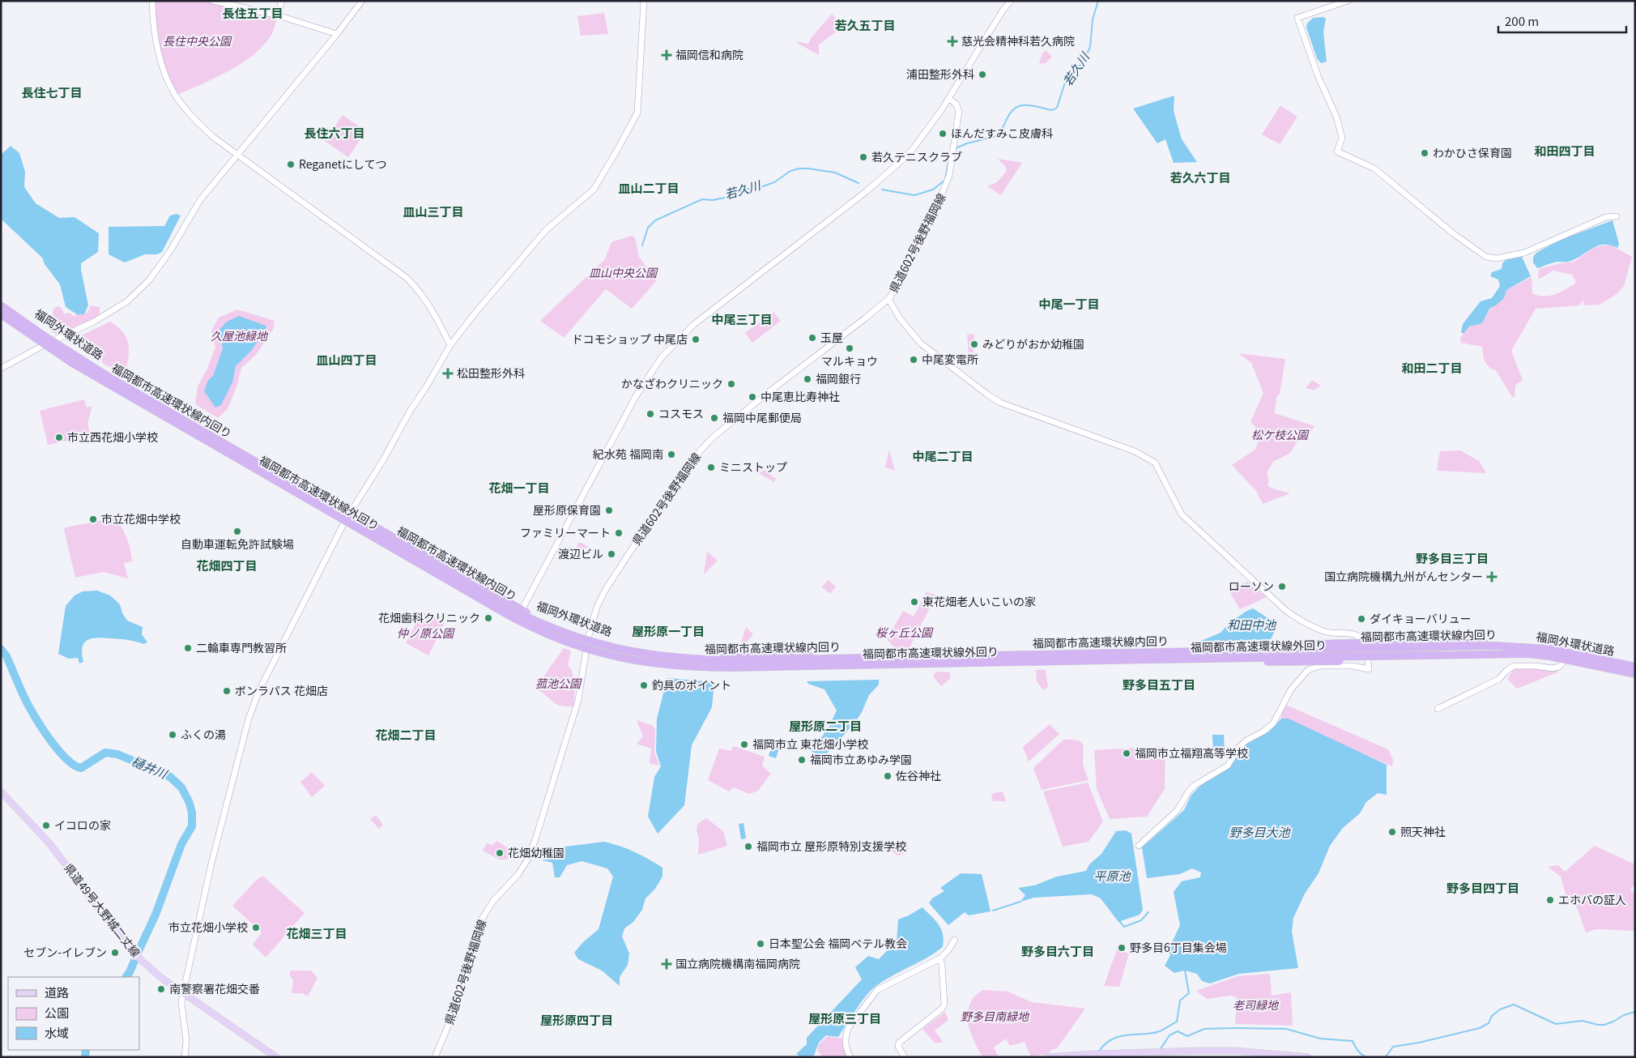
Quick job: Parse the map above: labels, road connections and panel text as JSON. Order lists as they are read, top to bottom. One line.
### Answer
{"streets":{"highway":["福岡外環状道路","福岡都市高速環状線内回り","福岡都市高速環状線外回り"],"main road":["県道49号大野城二丈線"],"street":["県道602号後野福岡線"]},"crossings":[["県道602号後野福岡線","福岡外環状道路"],["福岡外環状道路","福岡都市高速環状線内回り"],["福岡外環状道路","福岡都市高速環状線外回り"],["福岡都市高速環状線内回り","福岡都市高速環状線外回り"]],"districts":["長住五丁目","若久五丁目","長住七丁目","長住六丁目","和田四丁目","若久六丁目","皿山二丁目","皿山三丁目","中尾一丁目","中尾三丁目","皿山四丁目","和田二丁目","中尾二丁目","花畑一丁目","野多目三丁目","花畑四丁目","屋形原一丁目","野多目五丁目","屋形原二丁目","花畑二丁目","野多目四丁目","花畑三丁目","野多目六丁目","屋形原三丁目","屋形原四丁目"],"water":["若久川","和田中池","樋井川","野多目大池","平原池"],"parks":["長住中央公園","皿山中央公園","久屋池緑地","松ケ枝公園","桜ヶ丘公園","仲ノ原公園","菰池公園","老司緑地","野多目南緑地"],"places":{"health":["慈光会精神科若久病院","福岡信和病院","松田整形外科","国立病院機構九州がんセンター","国立病院機構南福岡病院"],"other":["浦田整形外科","ほんだすみこ皮膚科","わかひさ保育園","若久テニスクラブ","Reganetにしてつ","玉屋","ドコモショップ 中尾店","みどりがおか幼稚園","マルキョウ","中尾変電所","福岡銀行","かなざわクリニック","中尾恵比寿神社","コスモス","福岡中尾郵便局","市立西花畑小学校","紀水苑 福岡南","ミニストップ","屋形原保育園","市立花畑中学校","自動車運転免許試験場","ファミリーマート","渡辺ビル","ローソン","東花畑老人いこいの家","花畑歯科クリニック","ダイキョーバリュー","二輪車専門教習所","釣具のポイント","ボンラパス 花畑店","ふくの湯","福岡市立 東花畑小学校","福岡市立福翔高等学校","福岡市立あゆみ学園","佐谷神社","イコロの家","照天神社","福岡市立 屋形原特別支援学校","花畑幼稚園","エホバの証人","市立花畑小学校","日本聖公会 福岡ベテル教会","野多目6丁目集会場","セブン-イレブン","南警察署花畑交番"]},"legend":["道路","公園","水域"],"scale_bar":"200 m"}
